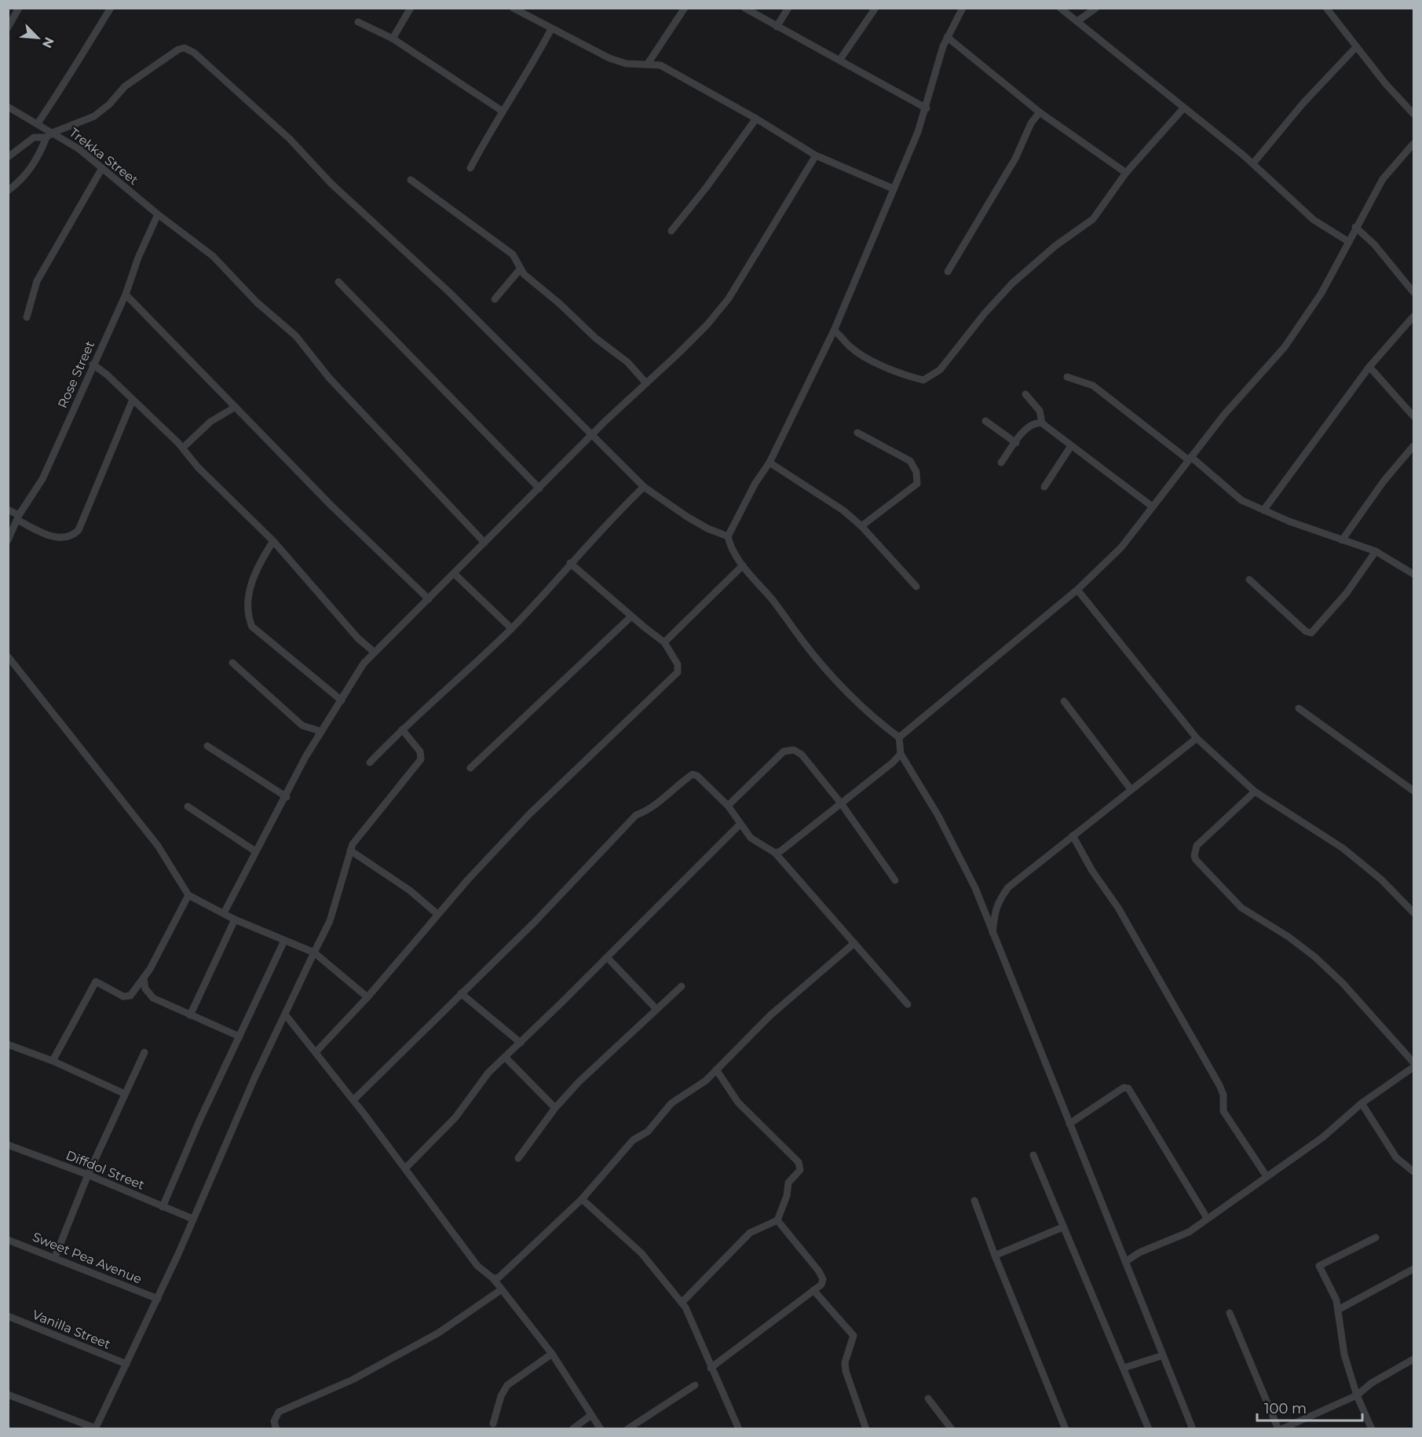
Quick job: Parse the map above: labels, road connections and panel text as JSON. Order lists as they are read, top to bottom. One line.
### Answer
{"streets":{"street":["Trekka Street","Rose Street","Diffdol Street","Sweet Pea Avenue","Vanilla Street"]},"crossings":[["Trekka Street","Rose Street"]],"scale_bar":"100 m","north":"bottom right"}
